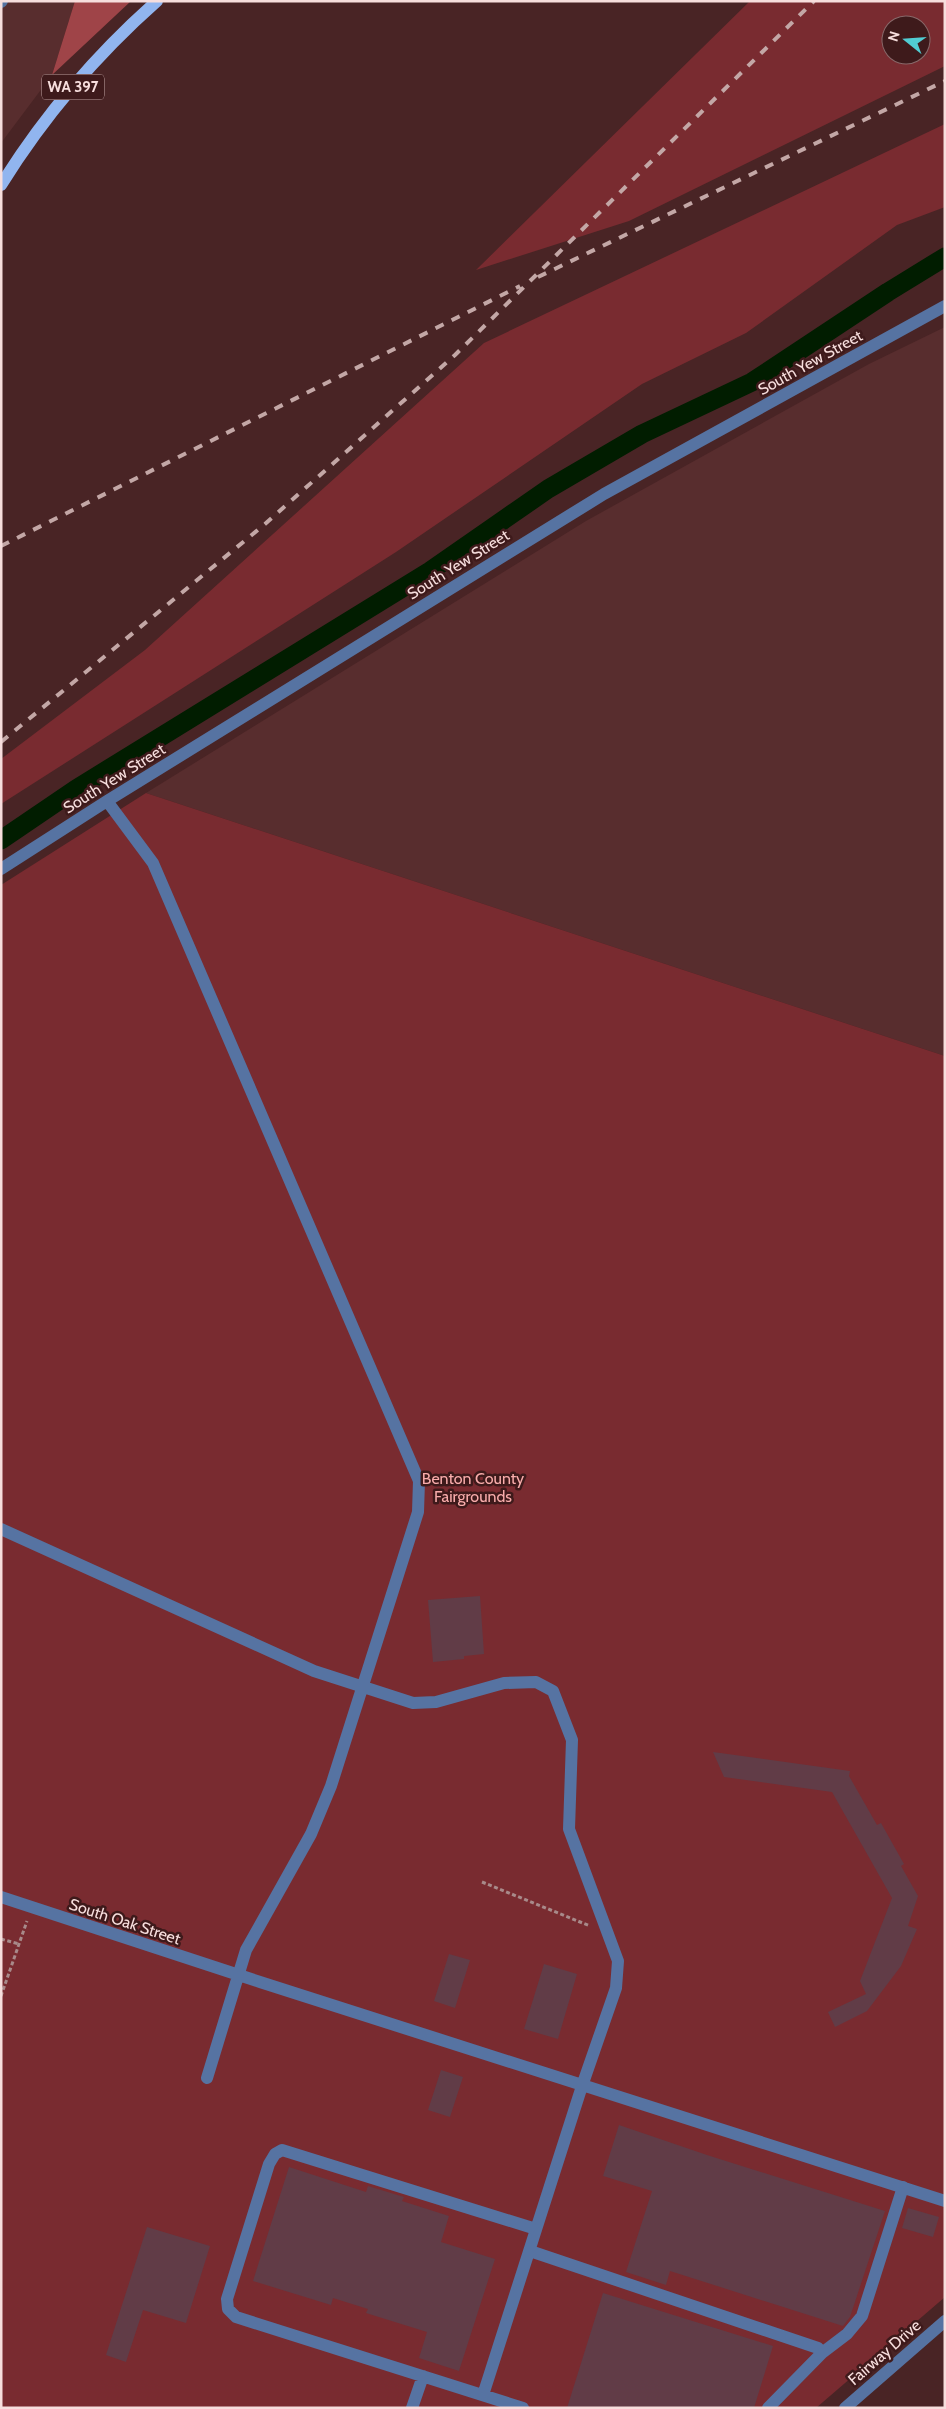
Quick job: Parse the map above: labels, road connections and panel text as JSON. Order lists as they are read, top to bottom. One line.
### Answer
{"streets":{"main road":["WA 397"],"street":["South Yew Street","South Oak Street","Fairway Drive"]},"parks":["Benton County Fairgrounds"],"north":"left"}
